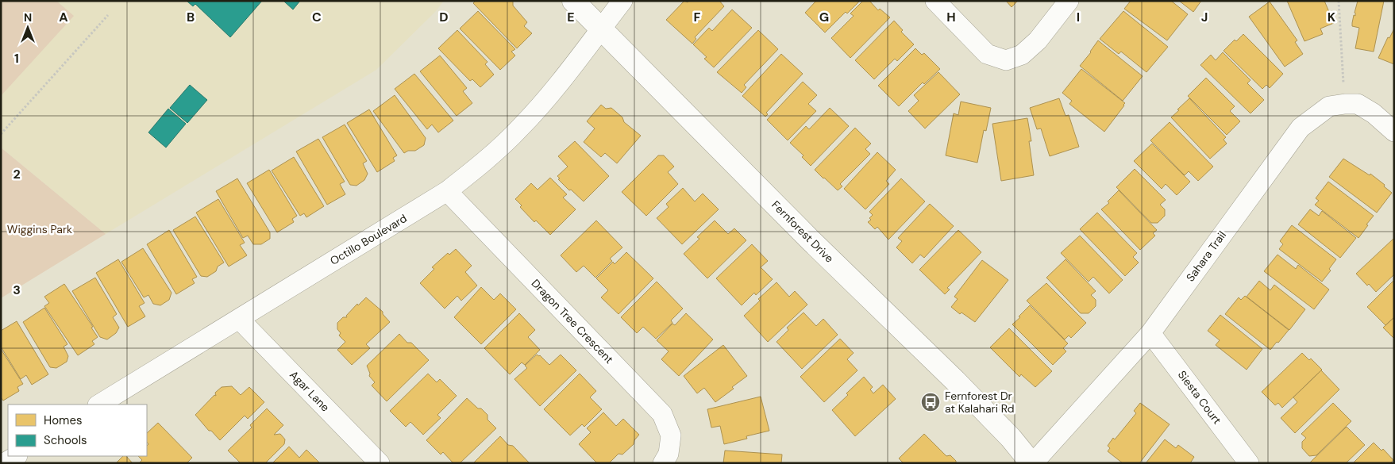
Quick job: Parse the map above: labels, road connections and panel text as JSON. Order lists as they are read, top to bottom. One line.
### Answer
{"streets":{"street":["Fernforest Drive","Octillo Boulevard","Sahara Trail","Dragon Tree Crescent","Agar Lane","Siesta Court"]},"crossings":[["Fernforest Drive","Octillo Boulevard"],["Fernforest Drive","Sahara Trail"],["Octillo Boulevard","Dragon Tree Crescent"],["Octillo Boulevard","Agar Lane"],["Sahara Trail","Siesta Court"]],"parks":["Wiggins Park"],"places":{"bus stop":["Fernforest Dr at Kalahari Rd"]},"legend":["Homes","Schools"],"north":"top","grid":{"columns":["A","B","C","D","E","F","G","H","I","J","K"],"rows":["1","2","3"]}}
